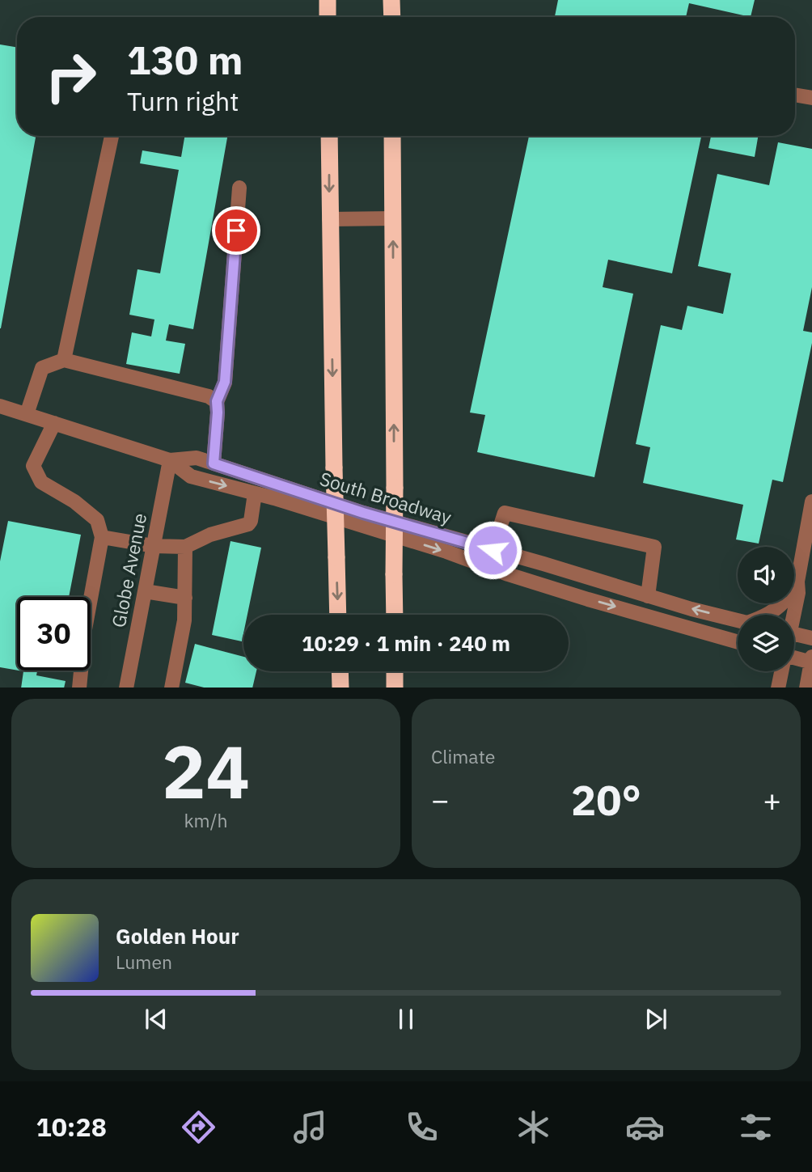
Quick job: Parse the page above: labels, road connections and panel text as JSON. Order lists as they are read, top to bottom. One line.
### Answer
{"streets":{"street":["South Broadway","Globe Avenue"]},"crossings":[["South Broadway","Globe Avenue"]],"page":{"turn":["130 m","Turn right"],"limit":"30","trip":"10:29 · 1 min · 240 m","tile":[["24","km/h"],"Climate"],"heat":["−","20°","+"],"song":["Golden Hour","Lumen"],"tabs":"10:28"}}
